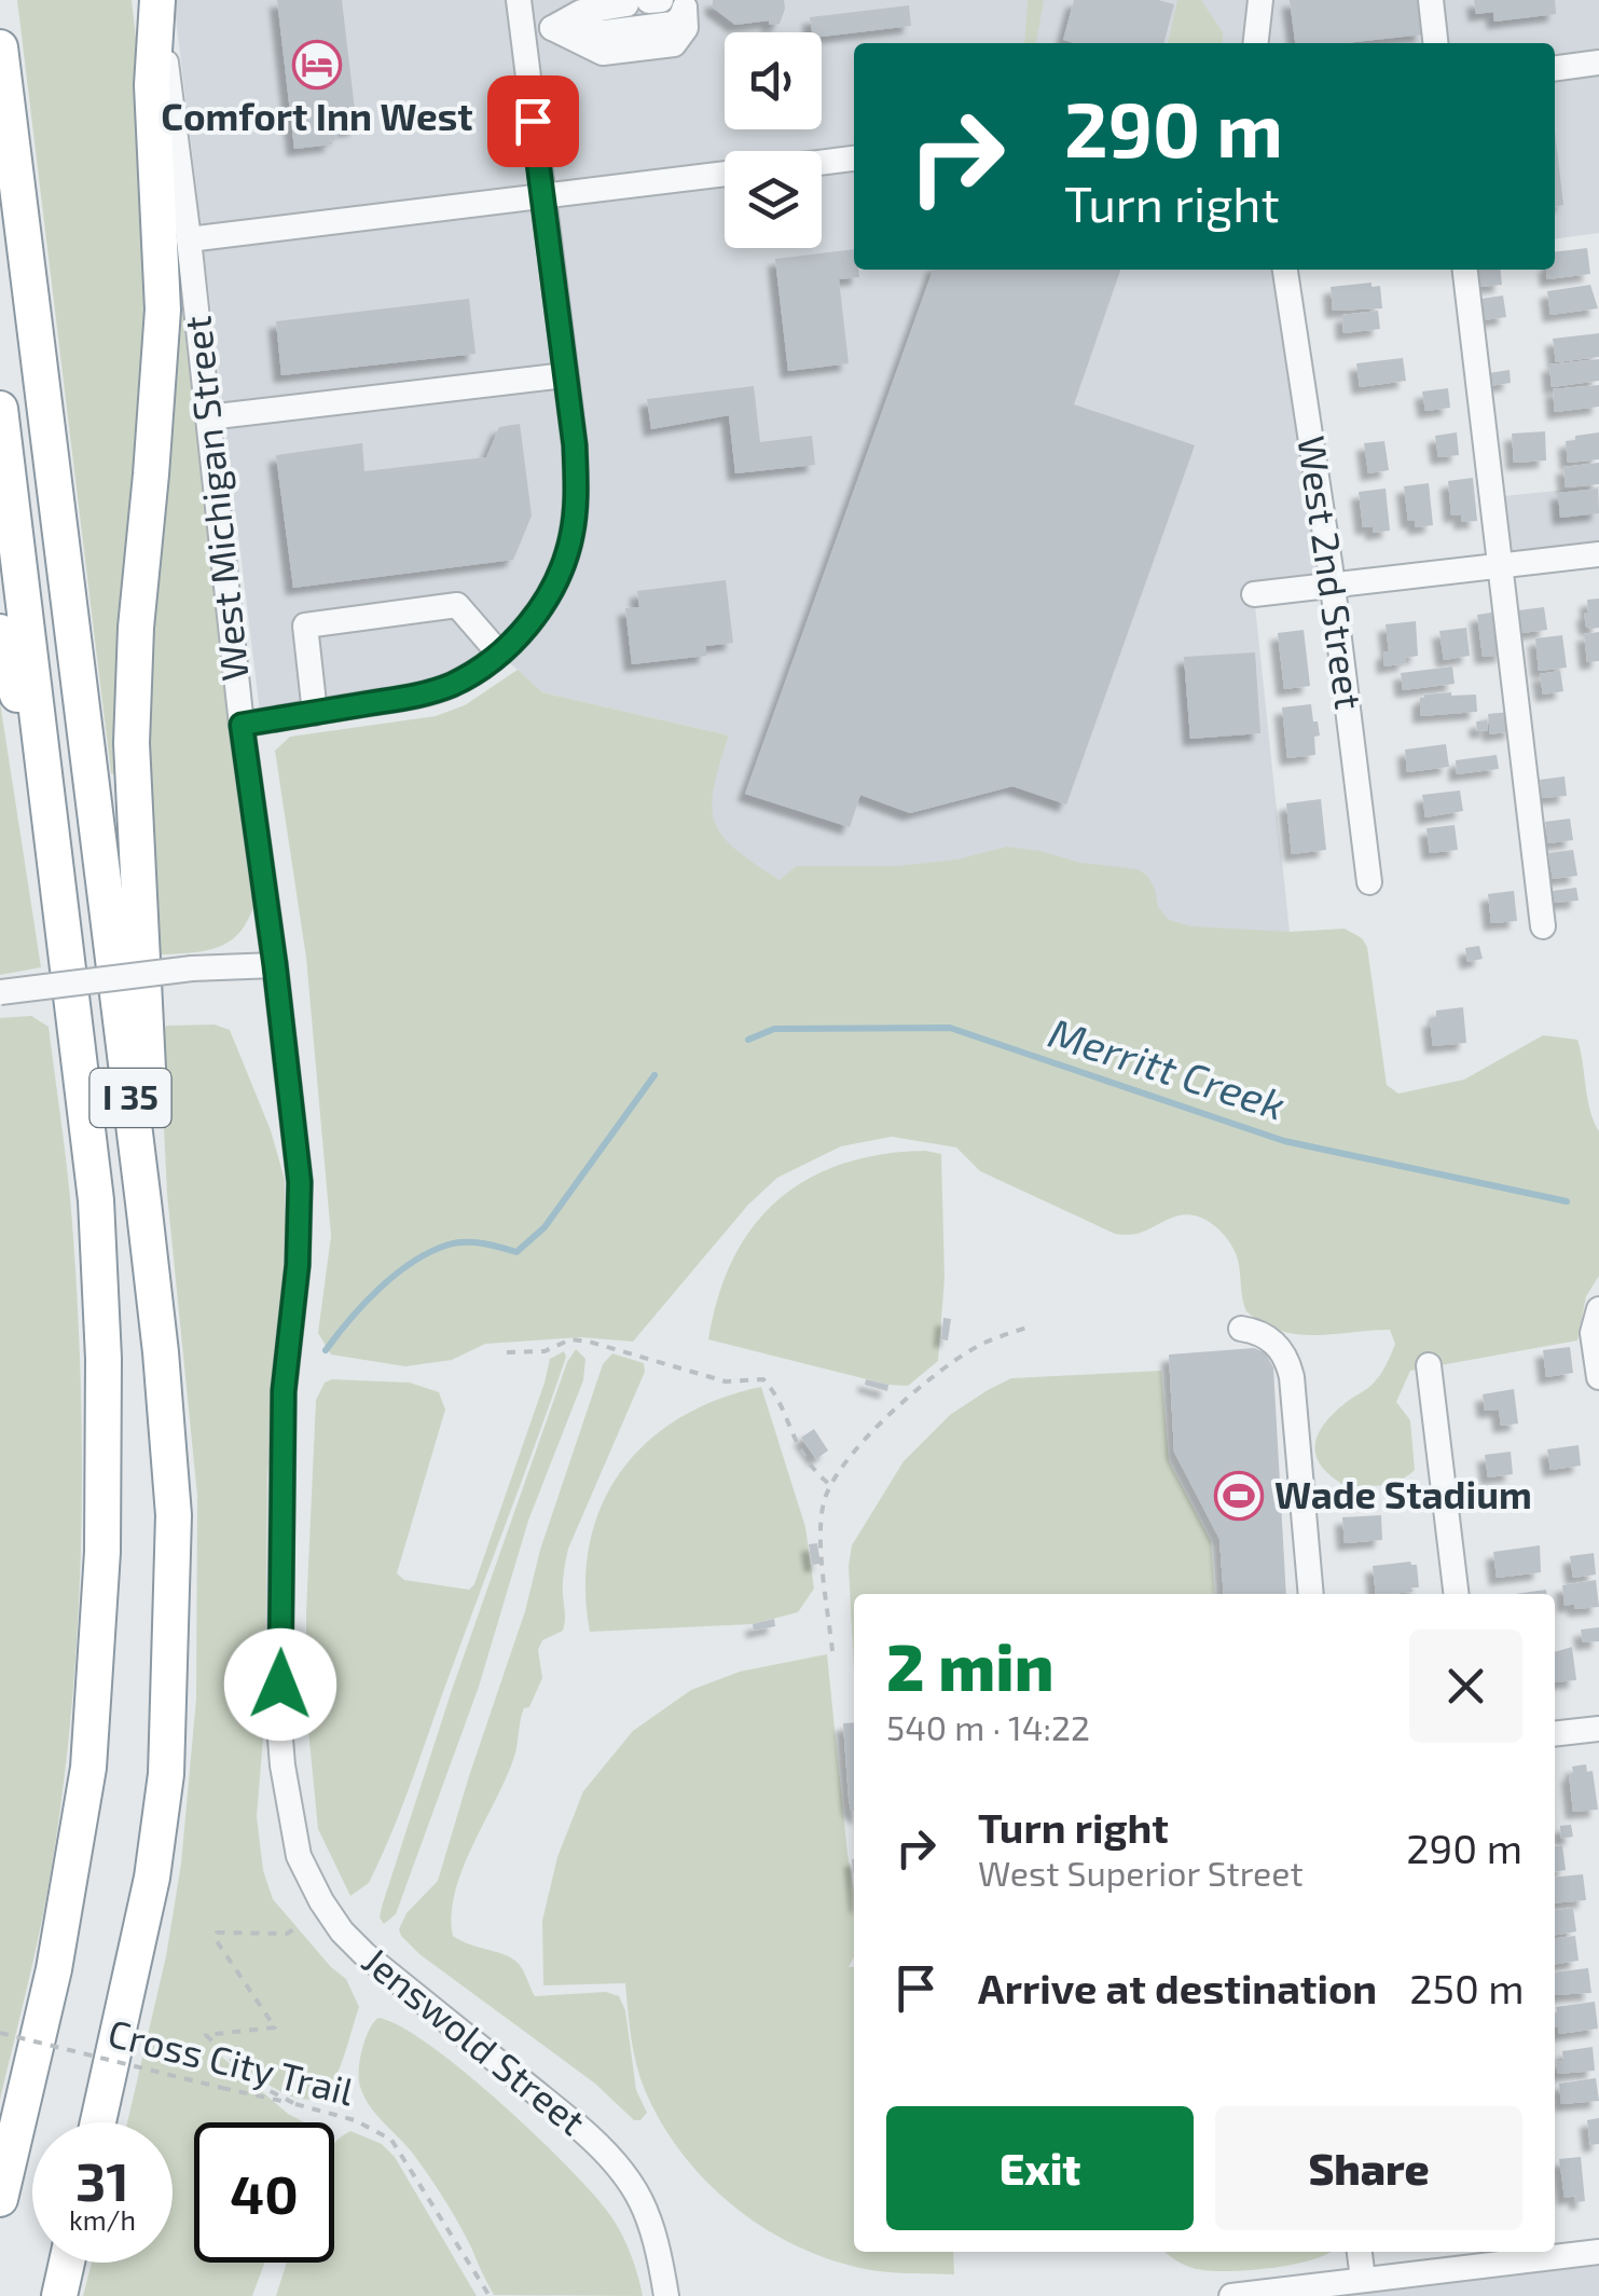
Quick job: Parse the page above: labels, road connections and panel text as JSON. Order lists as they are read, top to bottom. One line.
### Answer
{"streets":{"highway":["I 35"],"street":["West Michigan Street","West 2nd Street","Jenswold Street"],"path":["Cross City Trail"]},"crossings":[["West Michigan Street","Jenswold Street"]],"water":["Merritt Creek"],"places":{"hotel":["Comfort Inn West"],"sports":["Wade Stadium"]},"page":{"turn":["290 m","Turn right"],"heading":["2 min","540 m · 14:22"],"list":[{"name":"Turn right","note":"West Superior Street","value":"290 m"},{"name":"Arrive at destination","value":"250 m"}],"buttons":["Exit","Share"],"speed":"31 km/h","limit":"40"}}
